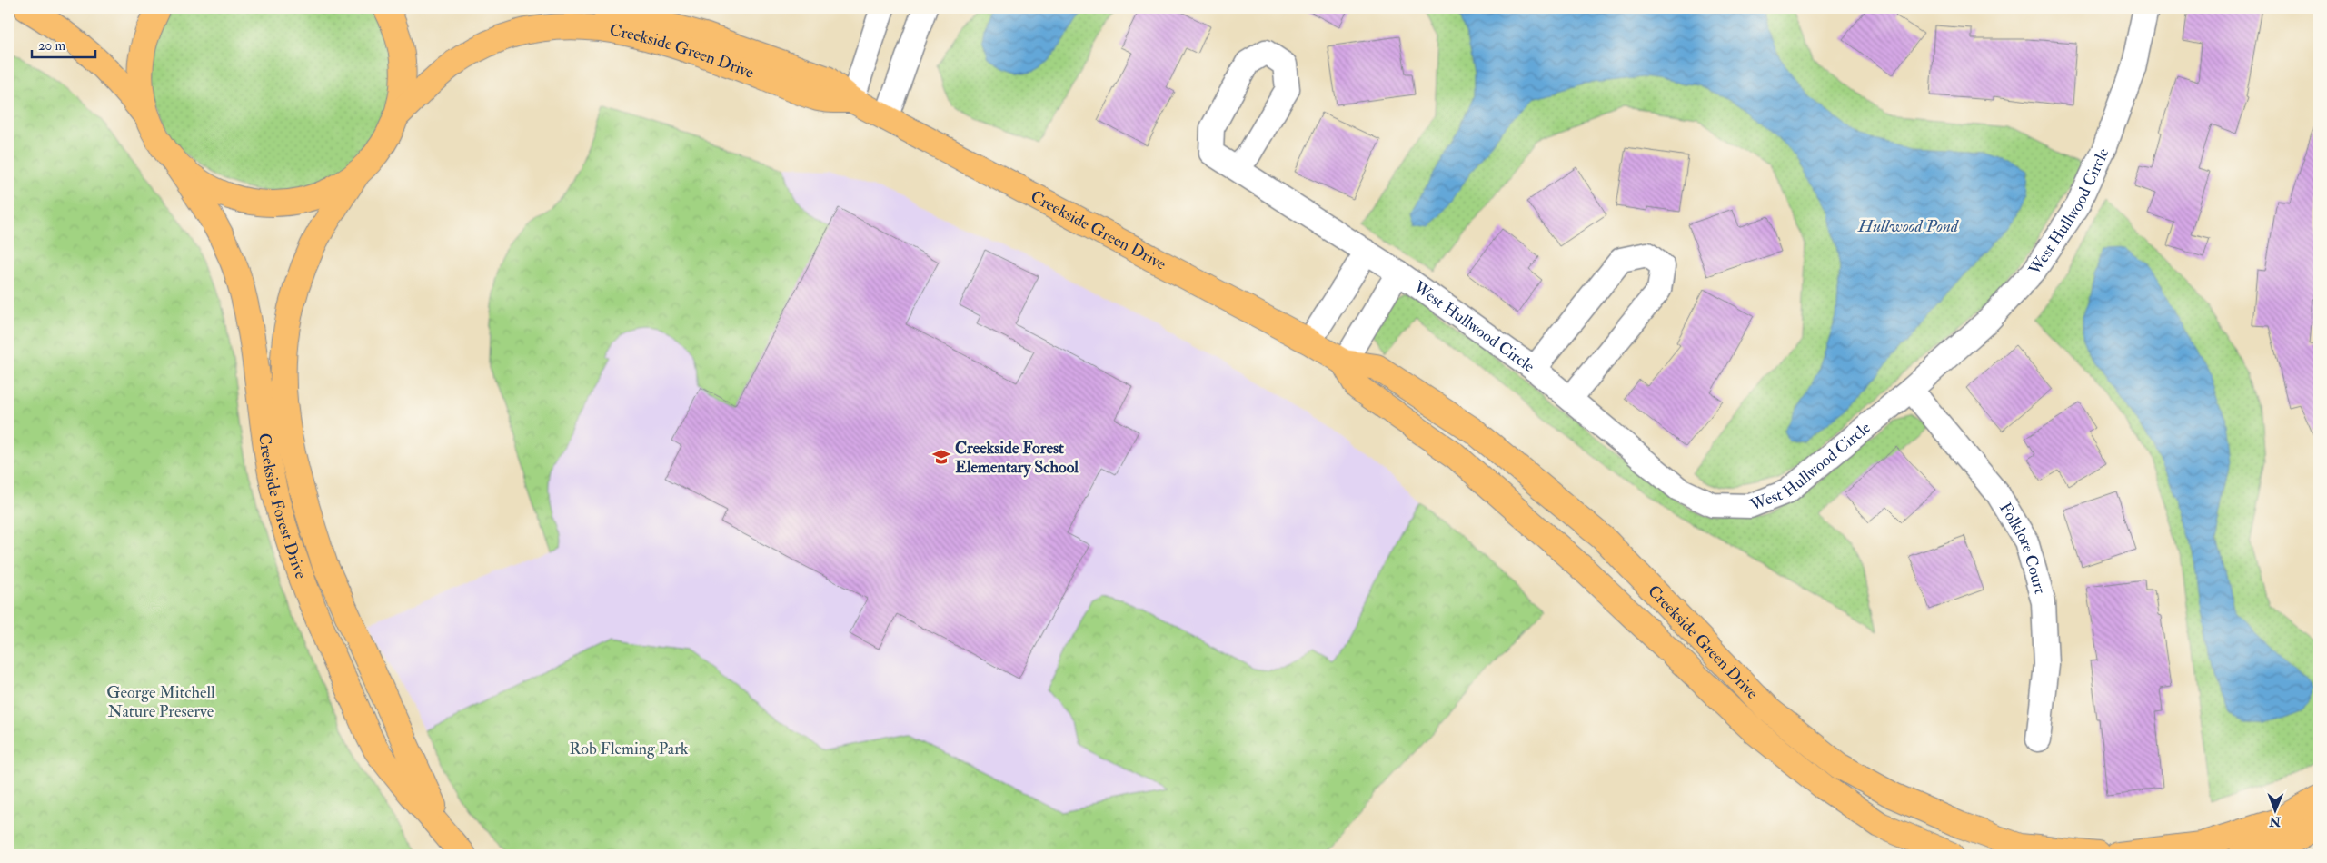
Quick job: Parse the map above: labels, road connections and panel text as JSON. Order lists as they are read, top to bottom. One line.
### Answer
{"streets":{"main road":["Creekside Green Drive","Creekside Forest Drive"],"street":["West Hullwood Circle","Folklore Court"]},"crossings":[["West Hullwood Circle","Folklore Court"]],"water":["Hullwood Pond"],"parks":["George Mitchell Nature Preserve","Rob Fleming Park"],"places":{"school or university":["Creekside Forest Elementary School"]},"scale_bar":"20 m","north":"bottom"}
